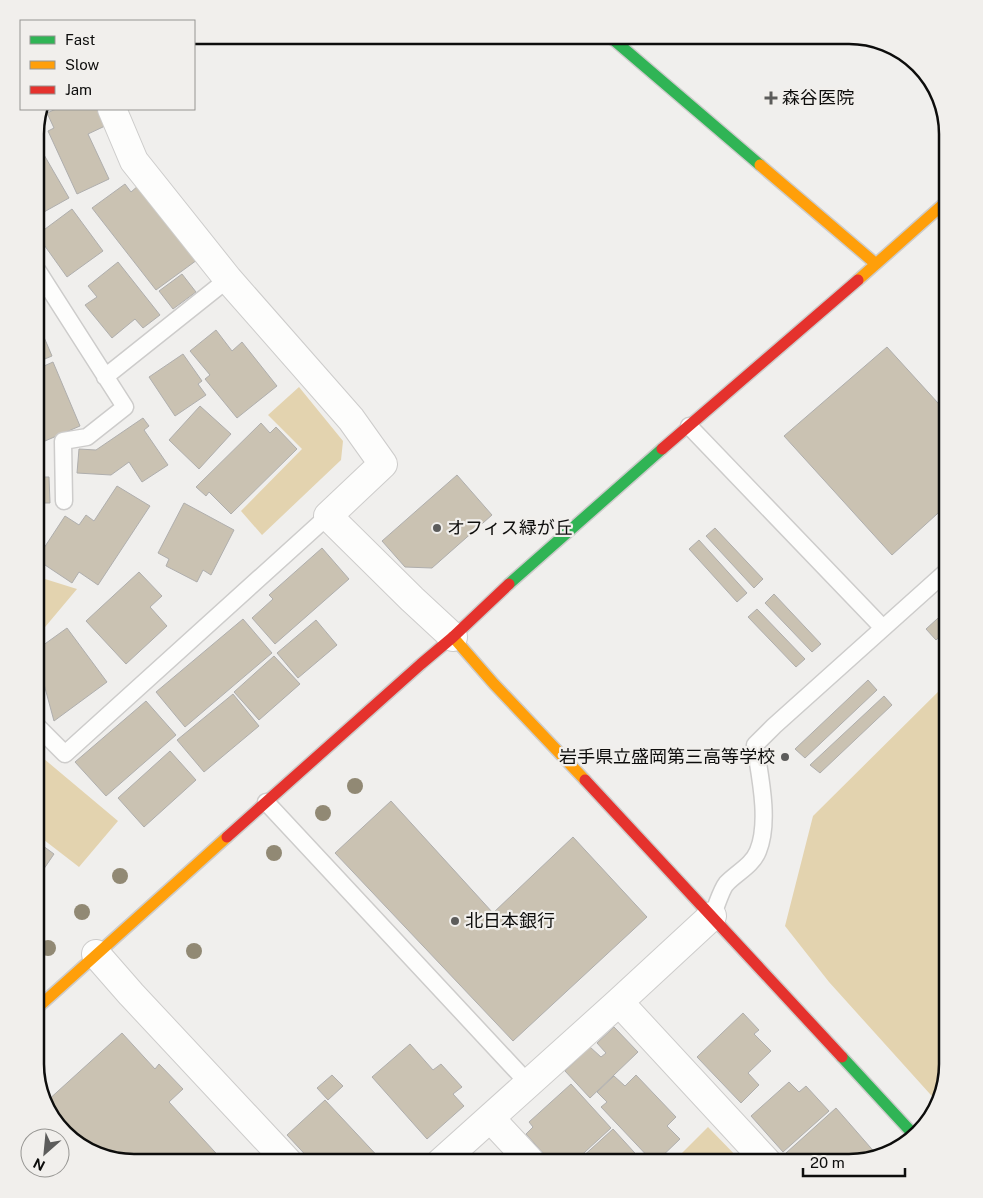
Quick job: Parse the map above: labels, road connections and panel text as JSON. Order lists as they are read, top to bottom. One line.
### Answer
{"places":{"health":["森谷医院"],"other":["オフィス緑が丘","岩手県立盛岡第三高等学校","北日本銀行"]},"legend":["Fast","Slow","Jam"],"scale_bar":"20 m","north":"bottom left"}
